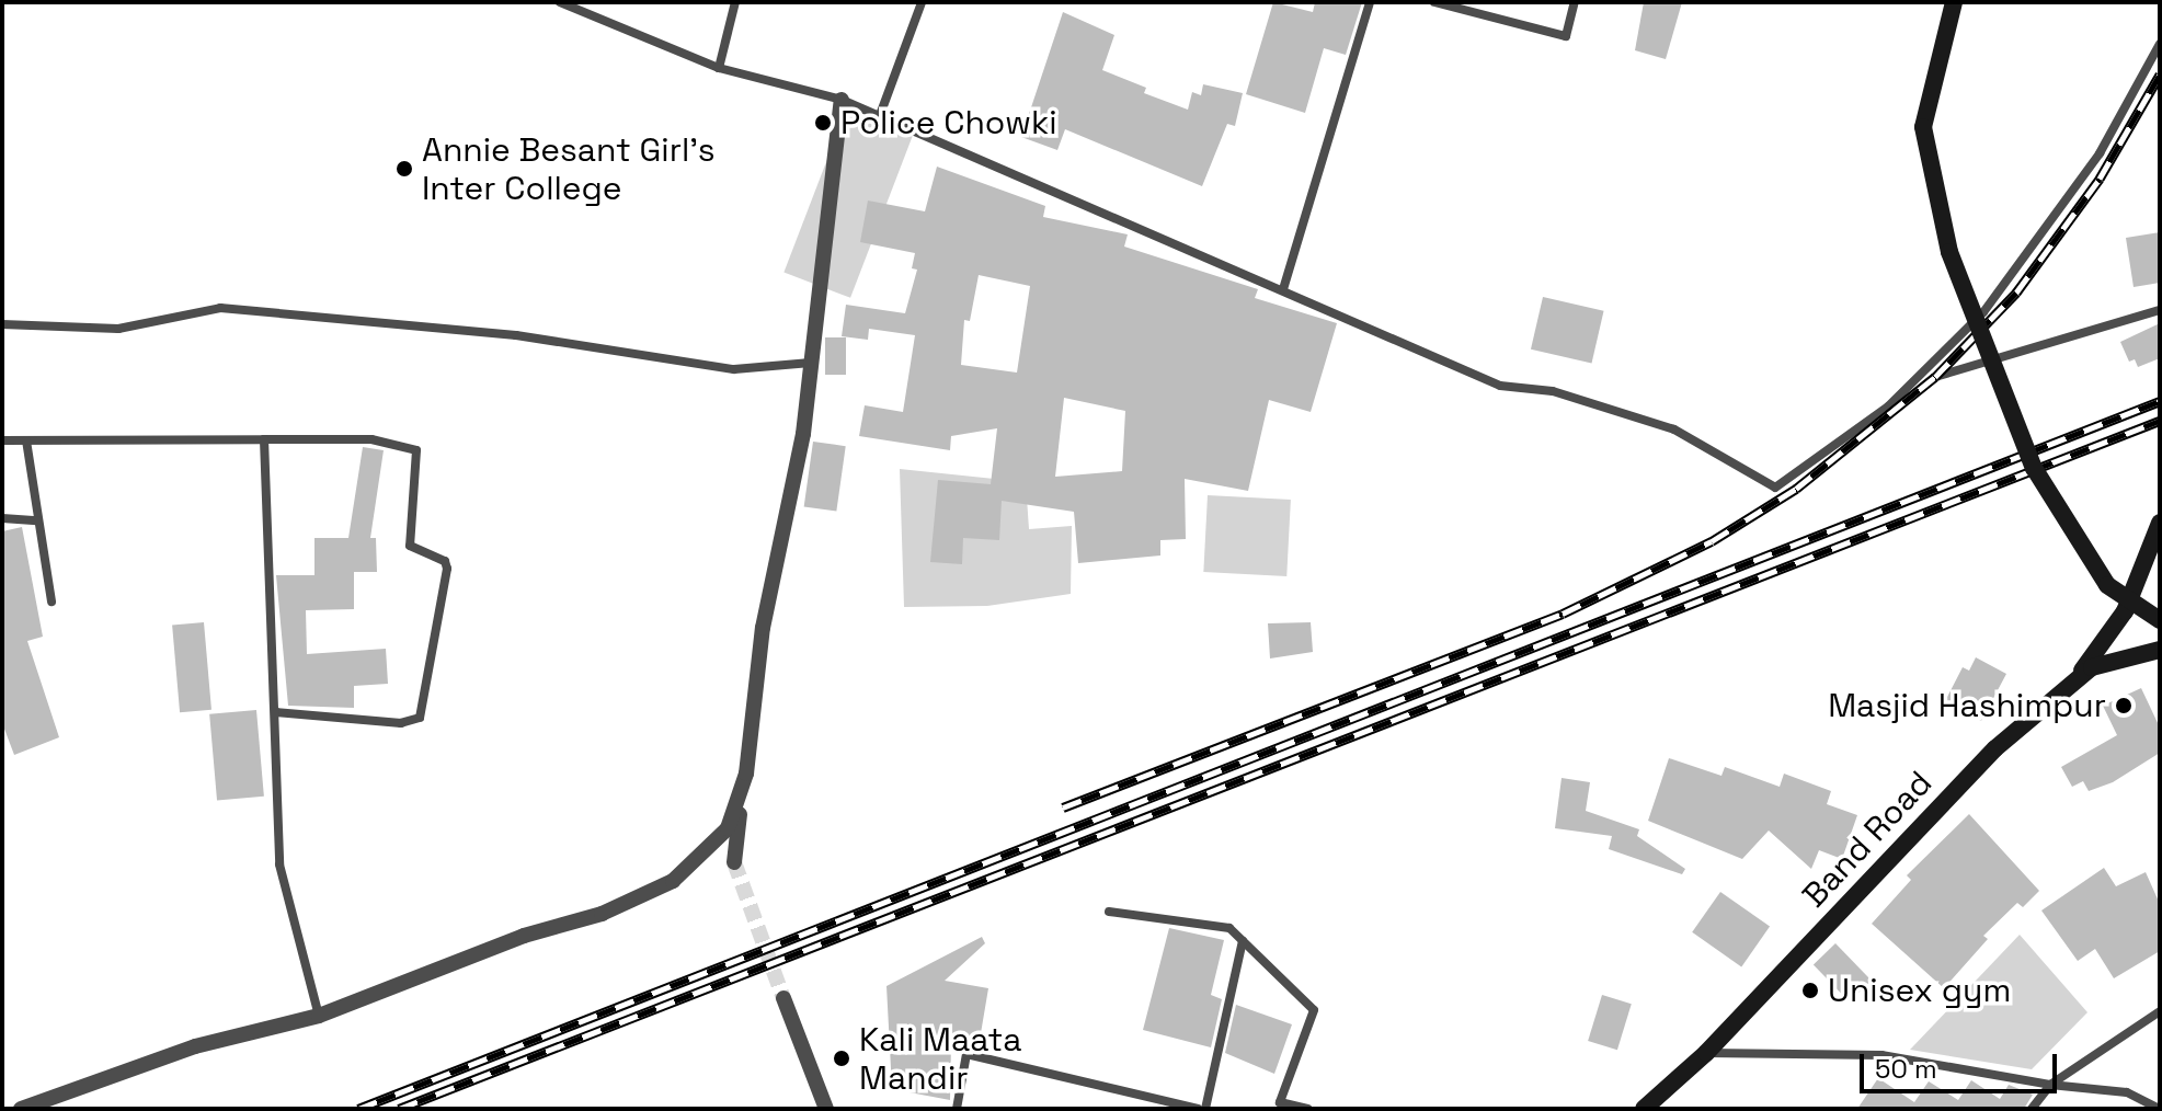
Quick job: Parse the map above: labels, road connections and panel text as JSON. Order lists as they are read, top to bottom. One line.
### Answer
{"streets":{"main road":["Band Road"]},"places":["Police Chowki","Annie Besant Girl's Inter College","Masjid Hashimpur","Unisex gym","Kali Maata Mandir"],"scale_bar":"50 m"}
